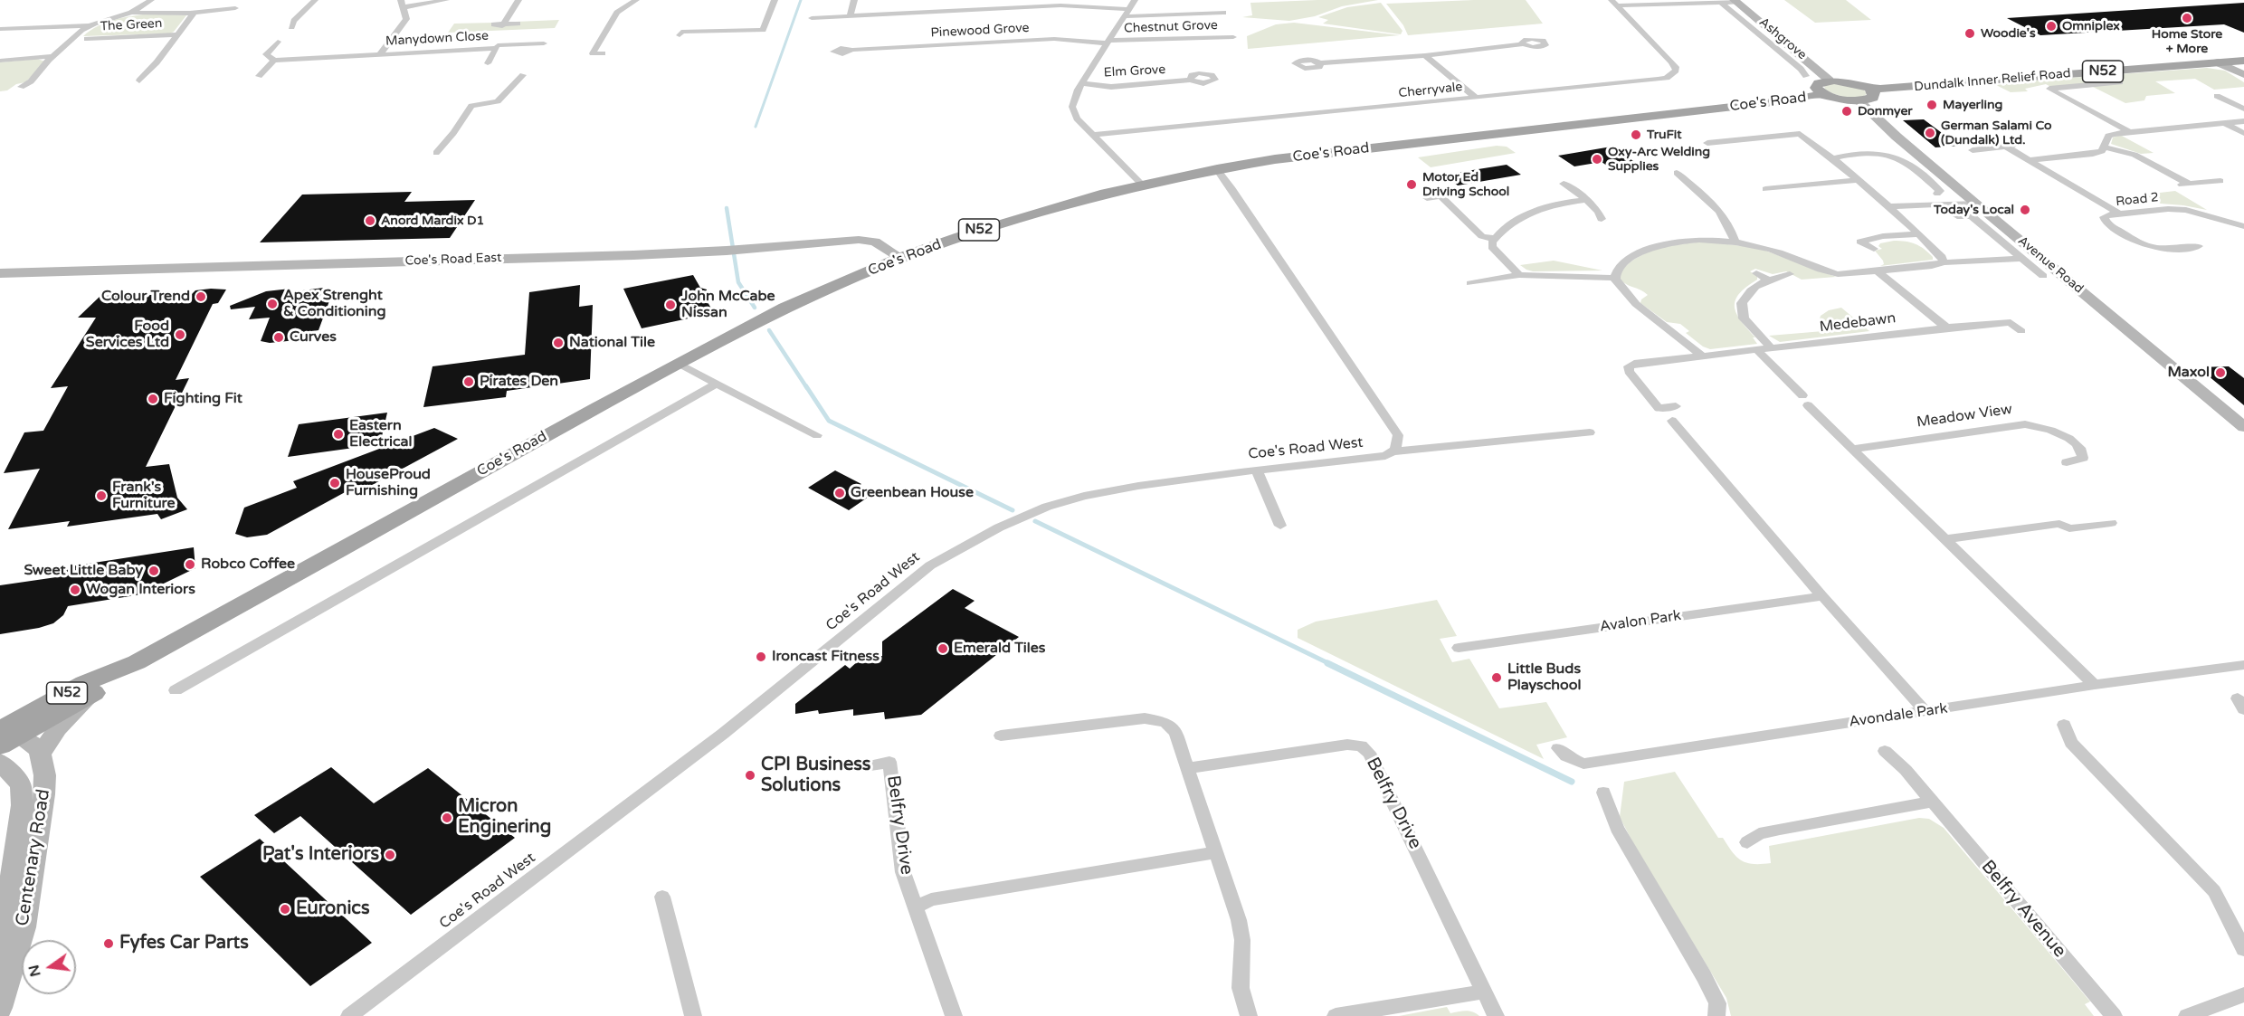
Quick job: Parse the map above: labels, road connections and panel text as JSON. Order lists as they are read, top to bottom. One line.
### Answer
{"streets":{"main road":["N52","Dundalk Inner Relief Road","Coe's Road"],"street":["The Green","Chestnut Grove","Pinewood Grove","Manydown Close","Ashgrove","Elm Grove","Cherryvale","Road 2","Coe's Road East","Avenue Road","Medebawn","Meadow View","Coe's Road West","Avalon Park","Avondale Park","Belfry Drive","Centenary Road","Belfry Avenue"]},"crossings":[["Chestnut Grove","Pinewood Grove"],["N52","Dundalk Inner Relief Road"],["N52","Coe's Road"],["N52","Avenue Road"],["Coe's Road","Coe's Road East"]],"places":["Home Store + More","Omniplex","Woodie's","Mayerling","Donmyer","German Salami Co (Dundalk) Ltd.","TruFit","Oxy-Arc Welding Supplies","Motor Ed Driving School","Today's Local","Anord Mardix D1","Colour Trend","Apex Strenght & Conditioning","John McCabe Nissan","Food Services Ltd","Curves","National Tile","Maxol","Pirates Den","Fighting Fit","Eastern Electrical","HouseProud Furnishing","Greenbean House","Frank's Furniture","Robco Coffee","Sweet Little Baby","Wogan Interiors","Emerald Tiles","Ironcast Fitness","Little Buds Playschool","CPI Business Solutions","Micron Enginering","Pat's Interiors","Euronics","Fyfes Car Parts"],"north":"left"}
